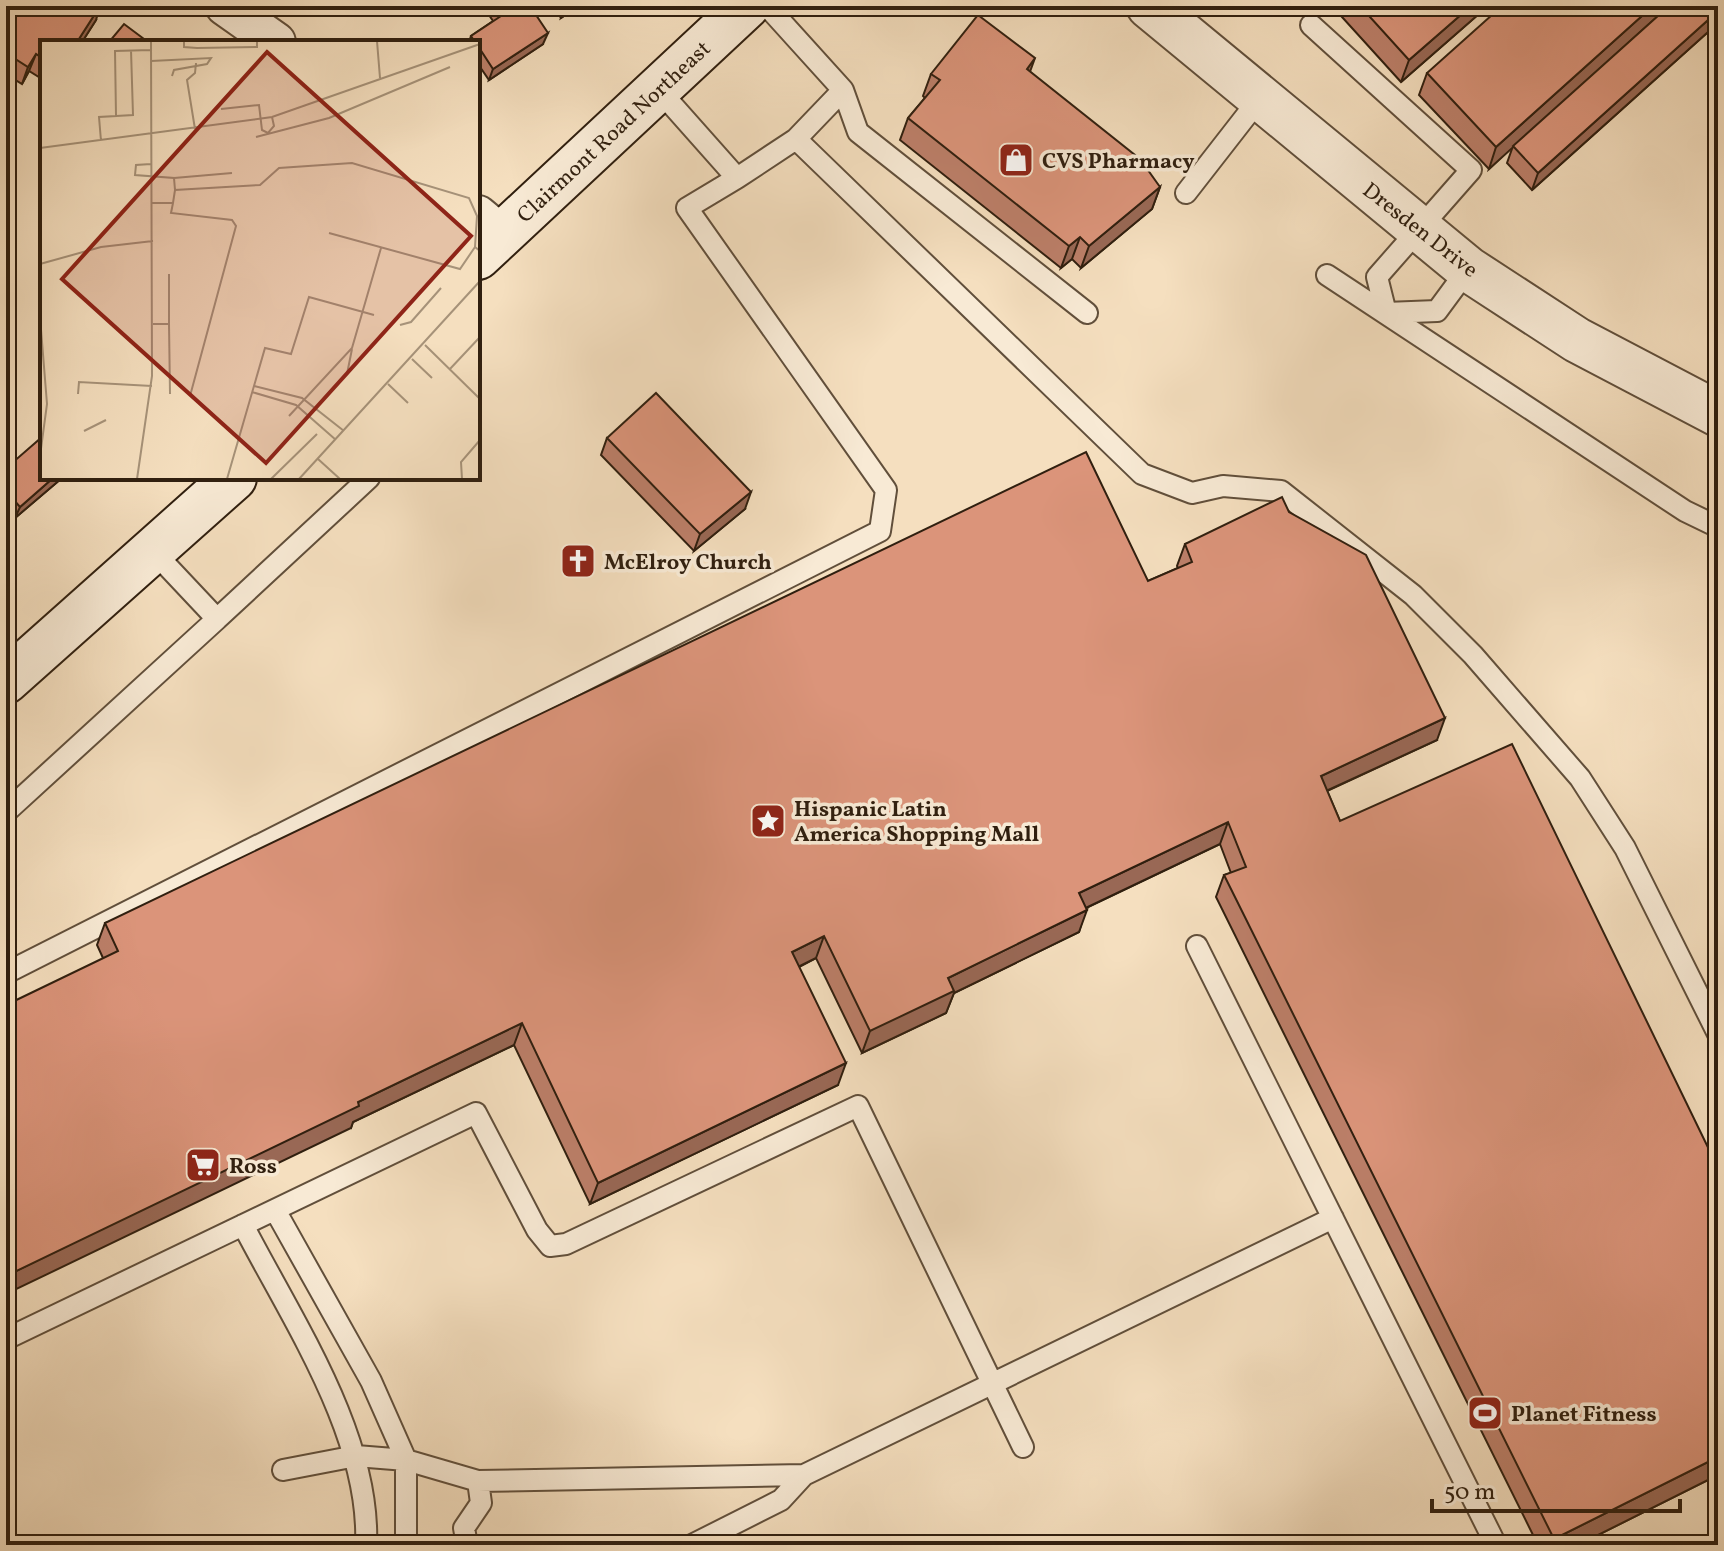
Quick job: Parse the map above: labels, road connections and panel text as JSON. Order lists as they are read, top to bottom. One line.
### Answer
{"streets":{"street":["Clairmont Road Northeast","Dresden Drive"]},"places":{"shop":["CVS Pharmacy"],"church":["McElroy Church"],"place":["Hispanic Latin America Shopping Mall"],"supermarket":["Ross"],"sports":["Planet Fitness"]},"scale_bar":"50 m"}
